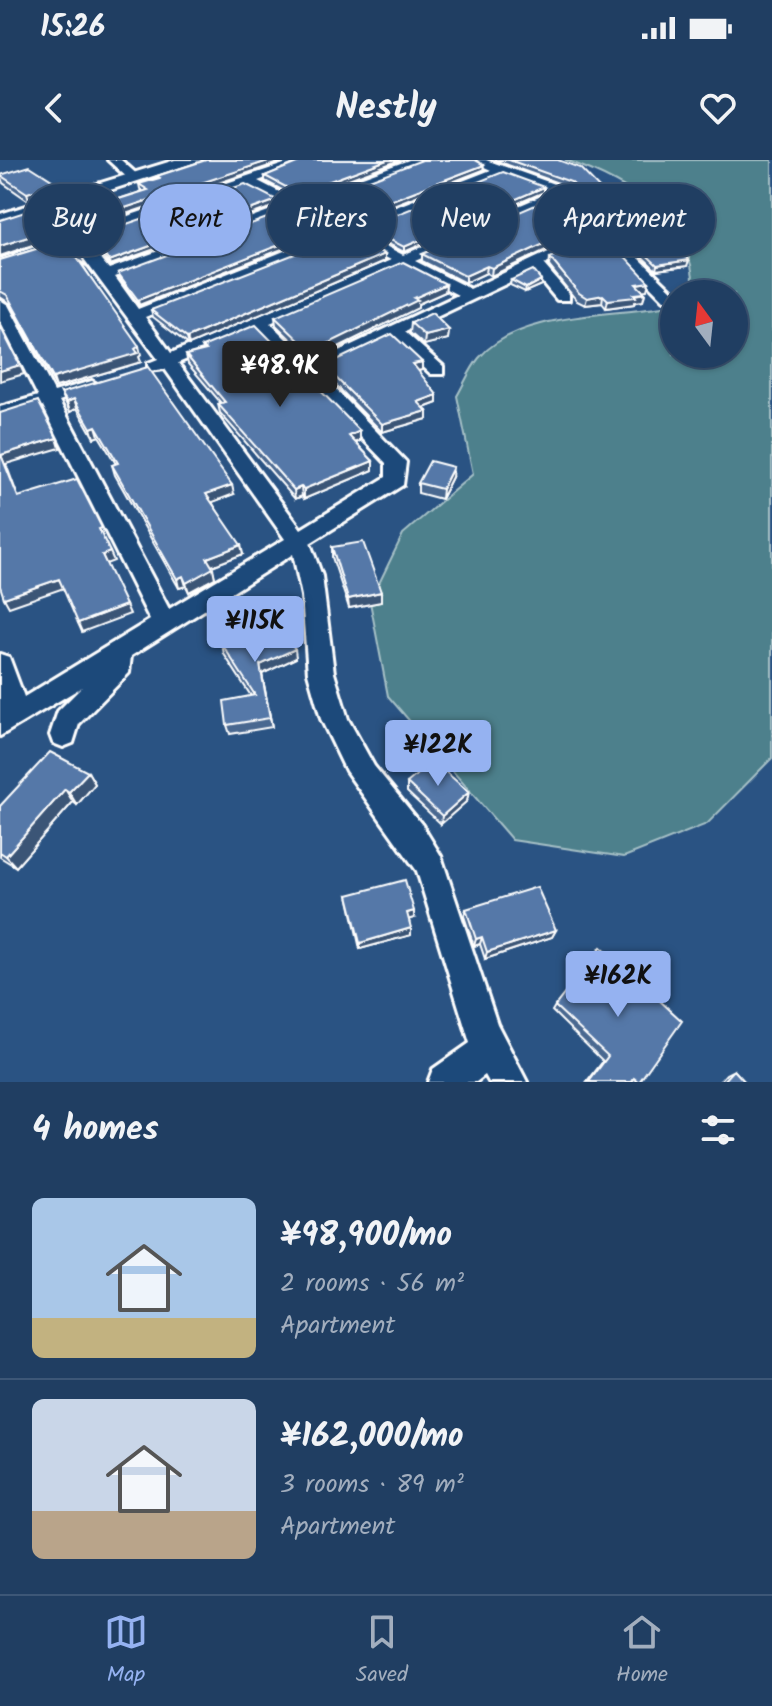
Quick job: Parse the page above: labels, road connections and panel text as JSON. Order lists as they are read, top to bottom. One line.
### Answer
{"north":"top","page":{"status":"15:26","header":"Nestly","chip":["Buy","Rent","Filters","New","Apartment"],"price":["¥98.9K","¥115K","¥122K","¥162K"],"heading":"4 homes","list":[{"name":"¥98,900/mo","note":"2 rooms · 56 m² · Apartment"},{"name":"¥162,000/mo","note":"3 rooms · 89 m² · Apartment"}],"tabs":["Map","Saved","Home"]}}
